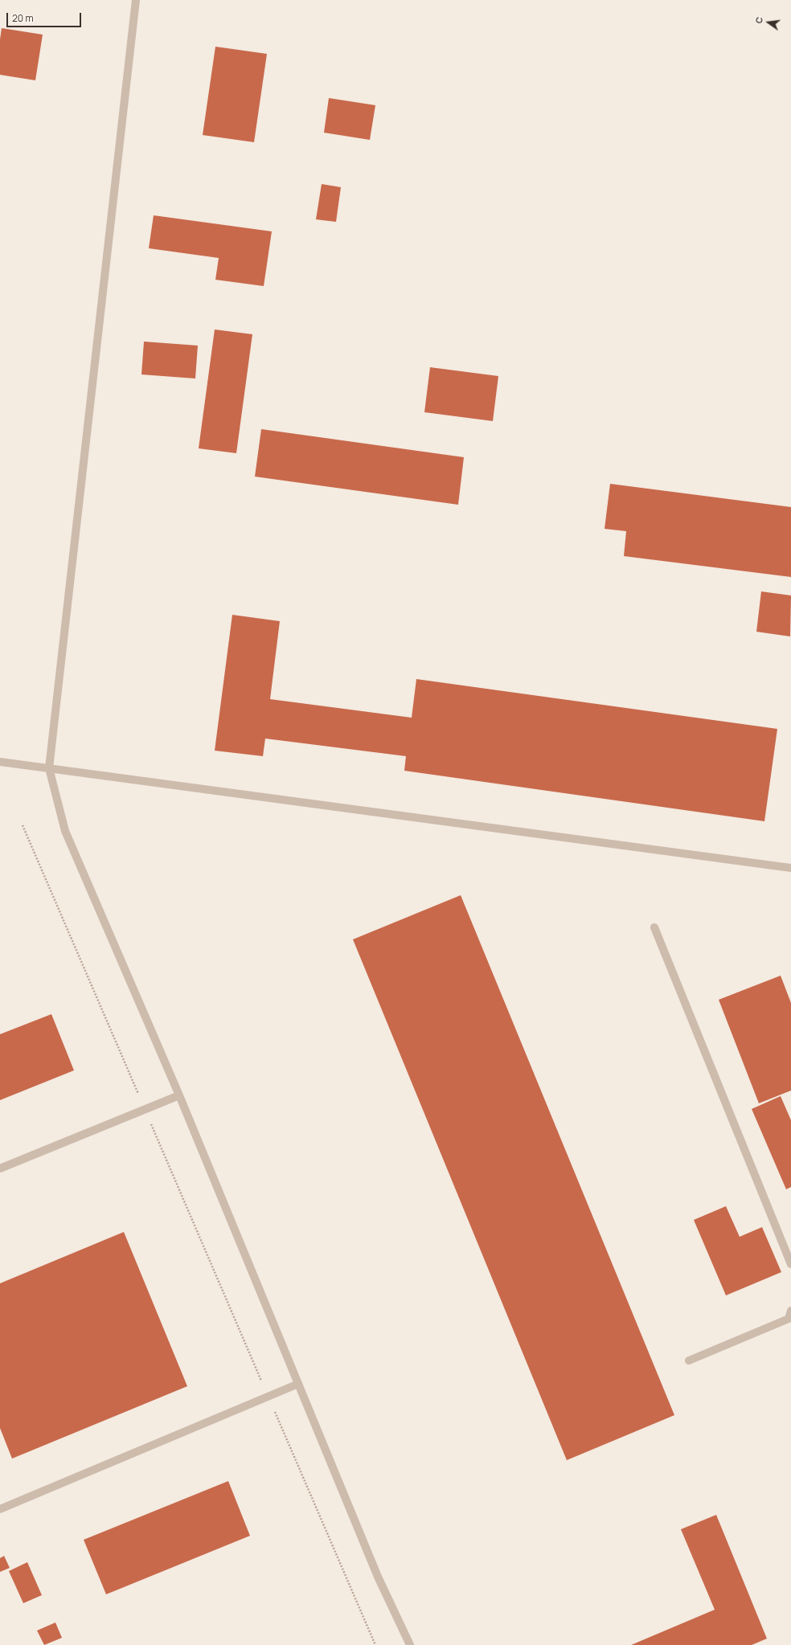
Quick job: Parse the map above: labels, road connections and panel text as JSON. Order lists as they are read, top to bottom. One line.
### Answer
{"scale_bar":"20 m","north":"left"}
